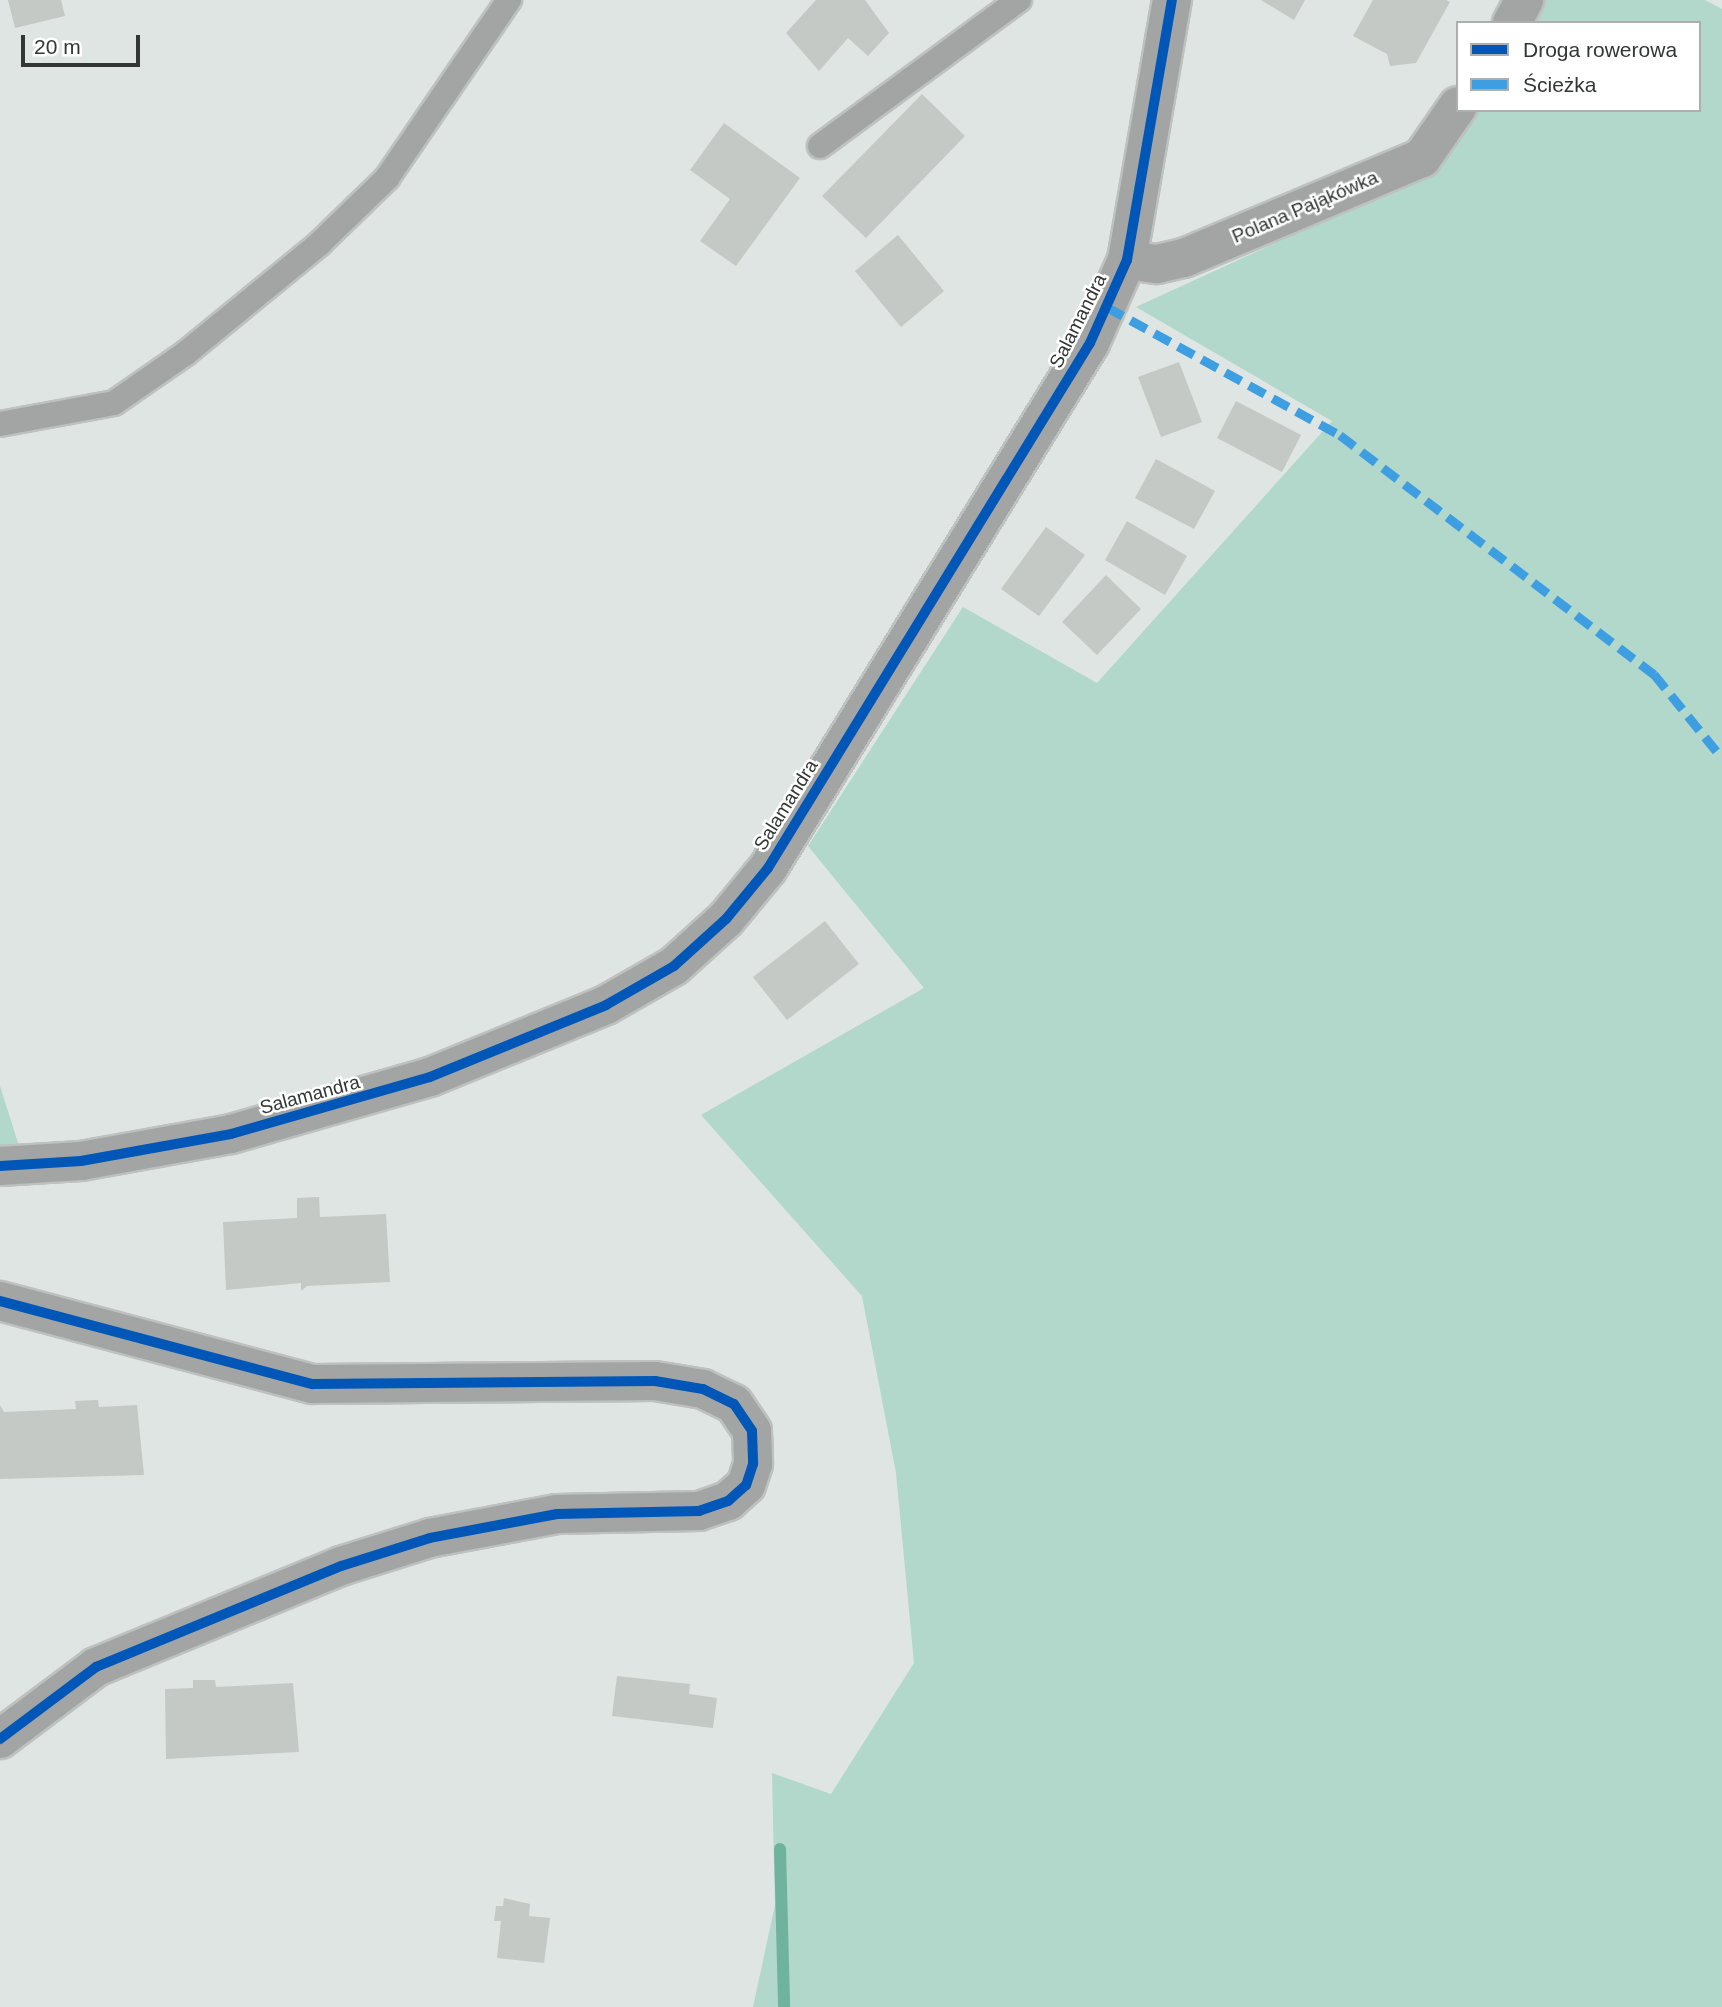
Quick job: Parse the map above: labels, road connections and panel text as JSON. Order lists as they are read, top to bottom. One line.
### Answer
{"streets":{"street":["Polana Pająkówka","Salamandra"]},"crossings":[["Polana Pająkówka","Salamandra"]],"legend":["Droga rowerowa","Ścieżka"],"scale_bar":"20 m"}
